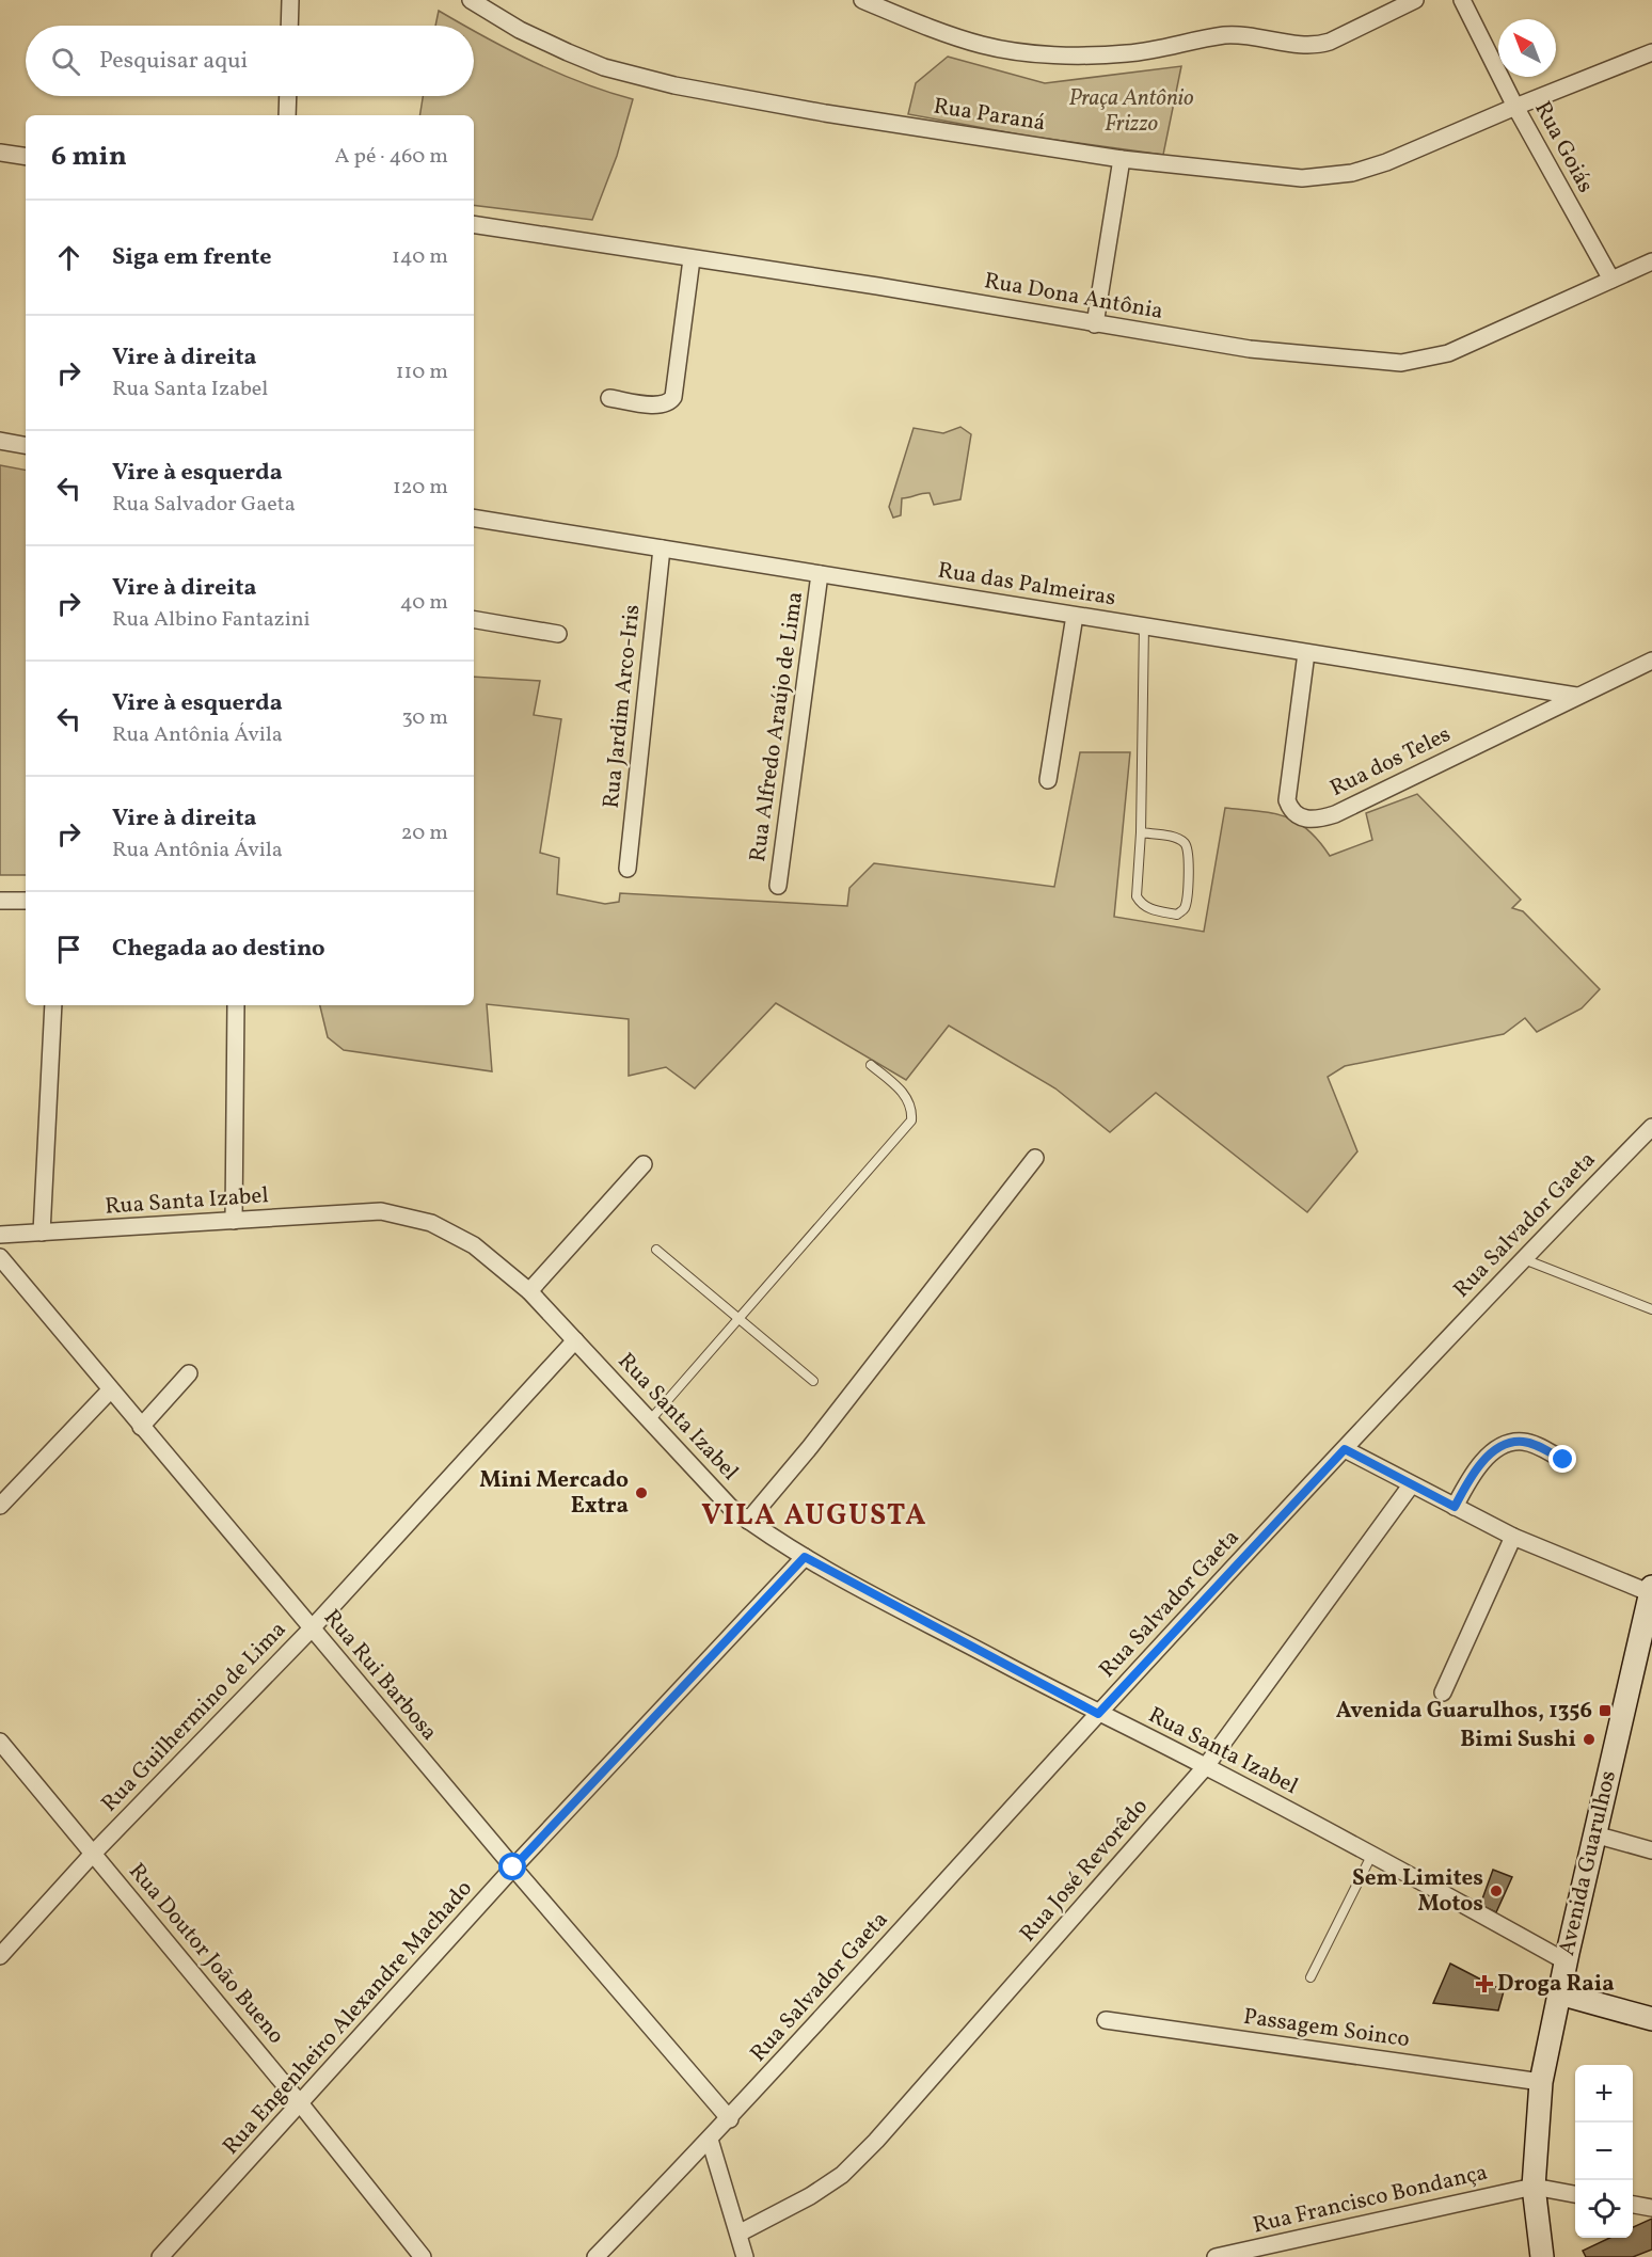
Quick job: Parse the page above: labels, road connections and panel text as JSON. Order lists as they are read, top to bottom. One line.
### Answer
{"streets":{"main road":["Avenida Guarulhos"],"street":["Rua Paraná","Rua Goiás","Rua Dona Antônia","Rua das Palmeiras","Rua Jardim Arco-Iris","Rua Alfredo Araújo de Lima","Rua dos Teles","Rua Santa Izabel","Rua Salvador Gaeta","Rua Rui Barbosa","Rua Guilhermino de Lima","Rua José Revorêdo","Rua Doutor João Bueno","Rua Engenheiro Alexandre Machado","Passagem Soinco","Rua Francisco Bondança"]},"crossings":[["Rua Paraná","Rua Goiás"],["Rua Goiás","Rua Dona Antônia"],["Rua das Palmeiras","Rua Jardim Arco-Iris"],["Rua das Palmeiras","Rua Alfredo Araújo de Lima"],["Rua das Palmeiras","Rua dos Teles"],["Rua Santa Izabel","Rua Salvador Gaeta"],["Rua Santa Izabel","Rua Guilhermino de Lima"],["Rua Santa Izabel","Avenida Guarulhos"],["Rua Santa Izabel","Rua José Revorêdo"],["Rua Santa Izabel","Rua Engenheiro Alexandre Machado"],["Rua Salvador Gaeta","Rua Rui Barbosa"],["Rua Rui Barbosa","Rua Guilhermino de Lima"],["Rua Rui Barbosa","Rua Engenheiro Alexandre Machado"],["Rua Guilhermino de Lima","Rua Doutor João Bueno"],["Avenida Guarulhos","Passagem Soinco"],["Avenida Guarulhos","Rua Francisco Bondança"],["Rua Doutor João Bueno","Rua Engenheiro Alexandre Machado"]],"districts":["VILA AUGUSTA"],"parks":["Praça Antônio Frizzo"],"places":{"other":["Mini Mercado Extra","Bimi Sushi","Sem Limites Motos"],"transit":["Avenida Guarulhos, 1356"],"health":["Droga Raia"]},"north":"top left","page":{"search":"Pesquisar aqui","heading":["6 min","A pé · 460 m"],"list":[["Siga em frente","140 m"],["Vire à direita","Rua Santa Izabel","110 m"],["Vire à esquerda","Rua Salvador Gaeta","120 m"],["Vire à direita","Rua Albino Fantazini","40 m"],["Vire à esquerda","Rua Antônia Ávila","30 m"],["Vire à direita","Rua Antônia Ávila","20 m"],"Chegada ao destino"],"map_buttons":["+","−"]}}
